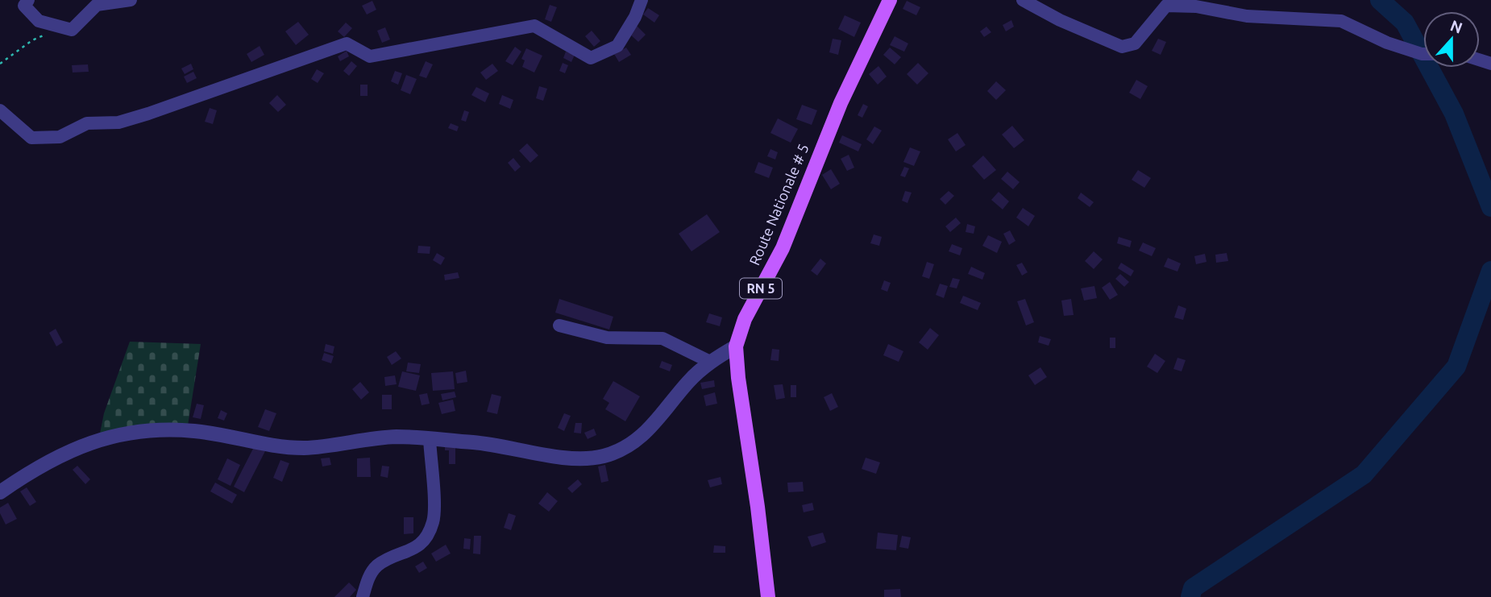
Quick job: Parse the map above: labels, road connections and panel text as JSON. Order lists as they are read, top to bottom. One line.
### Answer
{"streets":{"main road":["Route Nationale # 5","RN 5"]},"north":"top"}
